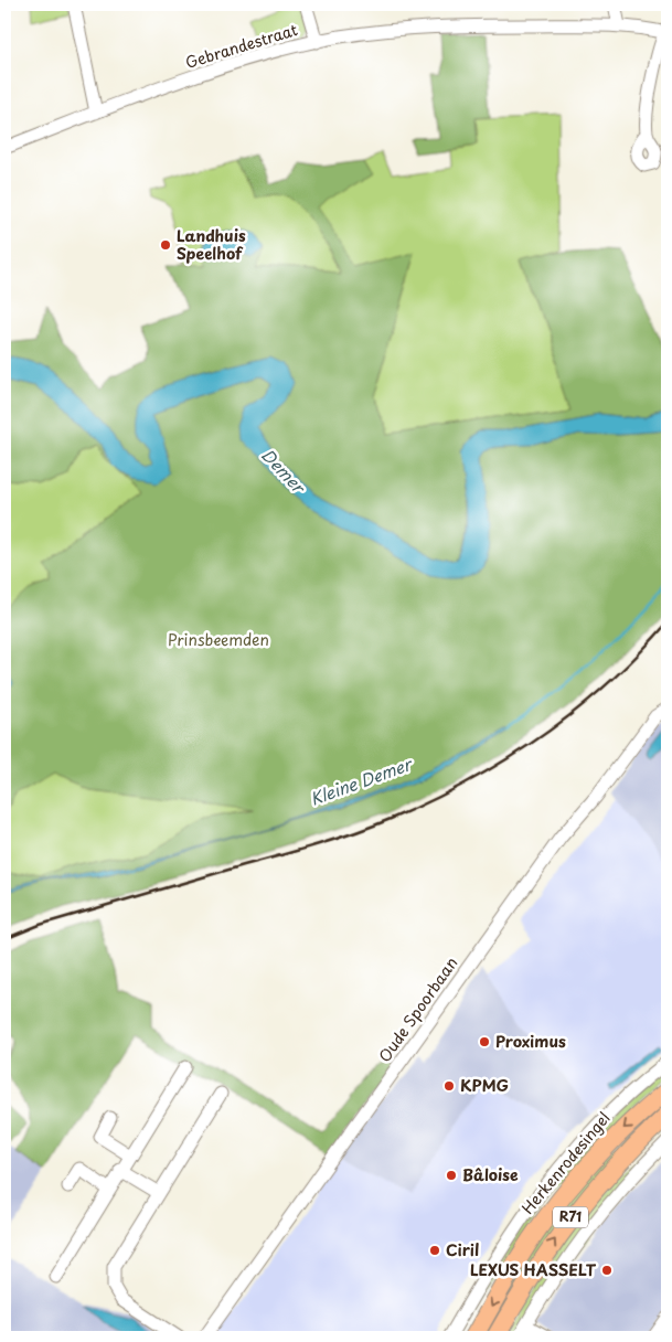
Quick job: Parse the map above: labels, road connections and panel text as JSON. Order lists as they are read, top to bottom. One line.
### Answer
{"streets":{"highway":["Herkenrodesingel","R71"],"street":["Gebrandestraat","Oude Spoorbaan"]},"water":["Demer","Kleine Demer"],"parks":["Prinsbeemden"],"places":["Landhuis Speelhof","Proximus","KPMG","Bâloise","Ciril","LEXUS HASSELT"]}
